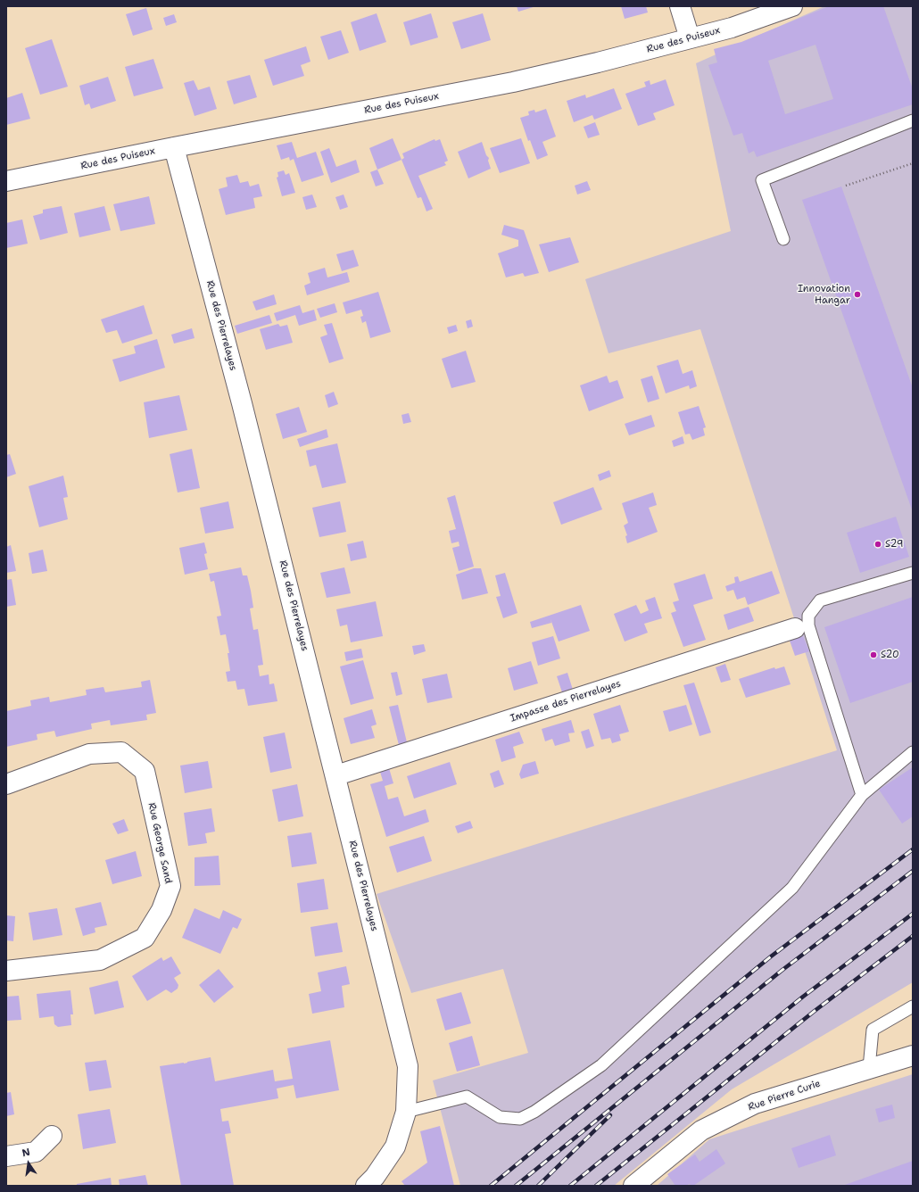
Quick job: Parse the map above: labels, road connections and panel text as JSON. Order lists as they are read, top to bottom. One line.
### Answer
{"streets":{"street":["Rue des Puiseux","Rue des Pierrelayes","Impasse des Pierrelayes","Rue George Sand","Rue Pierre Curie"]},"crossings":[["Rue des Puiseux","Rue des Pierrelayes"],["Rue des Pierrelayes","Impasse des Pierrelayes"]],"places":["Innovation Hangar","S29","S20"],"north":"top"}
